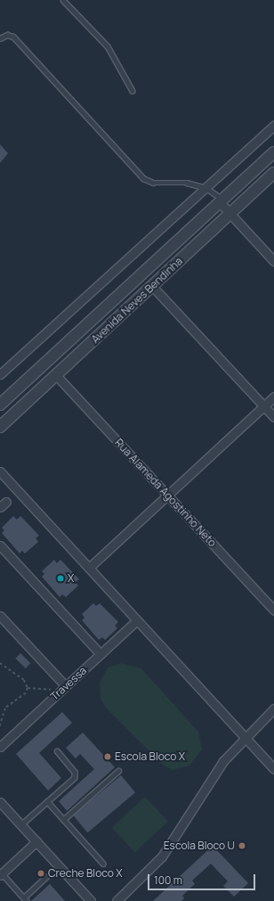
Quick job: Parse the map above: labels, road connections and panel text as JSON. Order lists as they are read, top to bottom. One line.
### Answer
{"streets":{"street":["Avenida Neves Bendinha","Rua Alameda Agostinho Neto","Travessa"]},"crossings":[["Avenida Neves Bendinha","Rua Alameda Agostinho Neto"]],"places":["X","Escola Bloco X","Escola Bloco U","Creche Bloco X"],"scale_bar":"100 m"}
